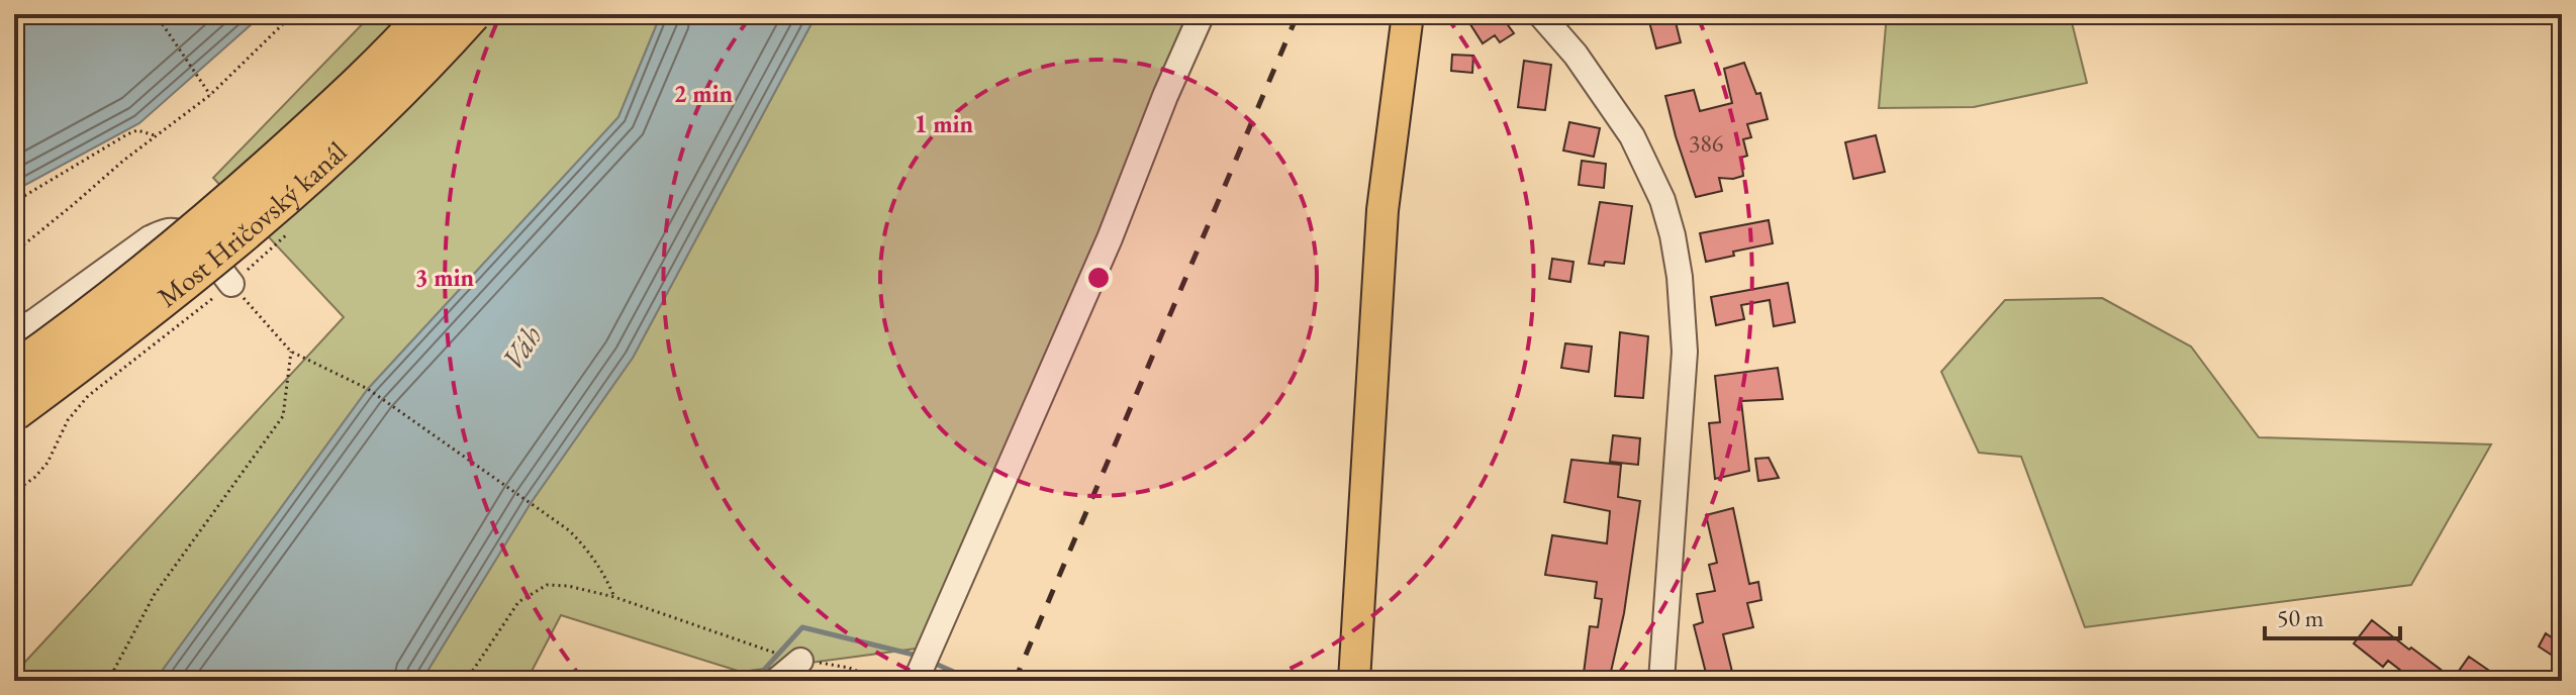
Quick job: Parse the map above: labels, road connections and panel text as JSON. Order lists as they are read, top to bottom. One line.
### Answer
{"streets":{"highway":["Most Hričovský kanál"]},"water":["Váh"],"house_numbers":["386"],"scale_bar":"50 m","rings":["2 min","1 min","3 min"]}
